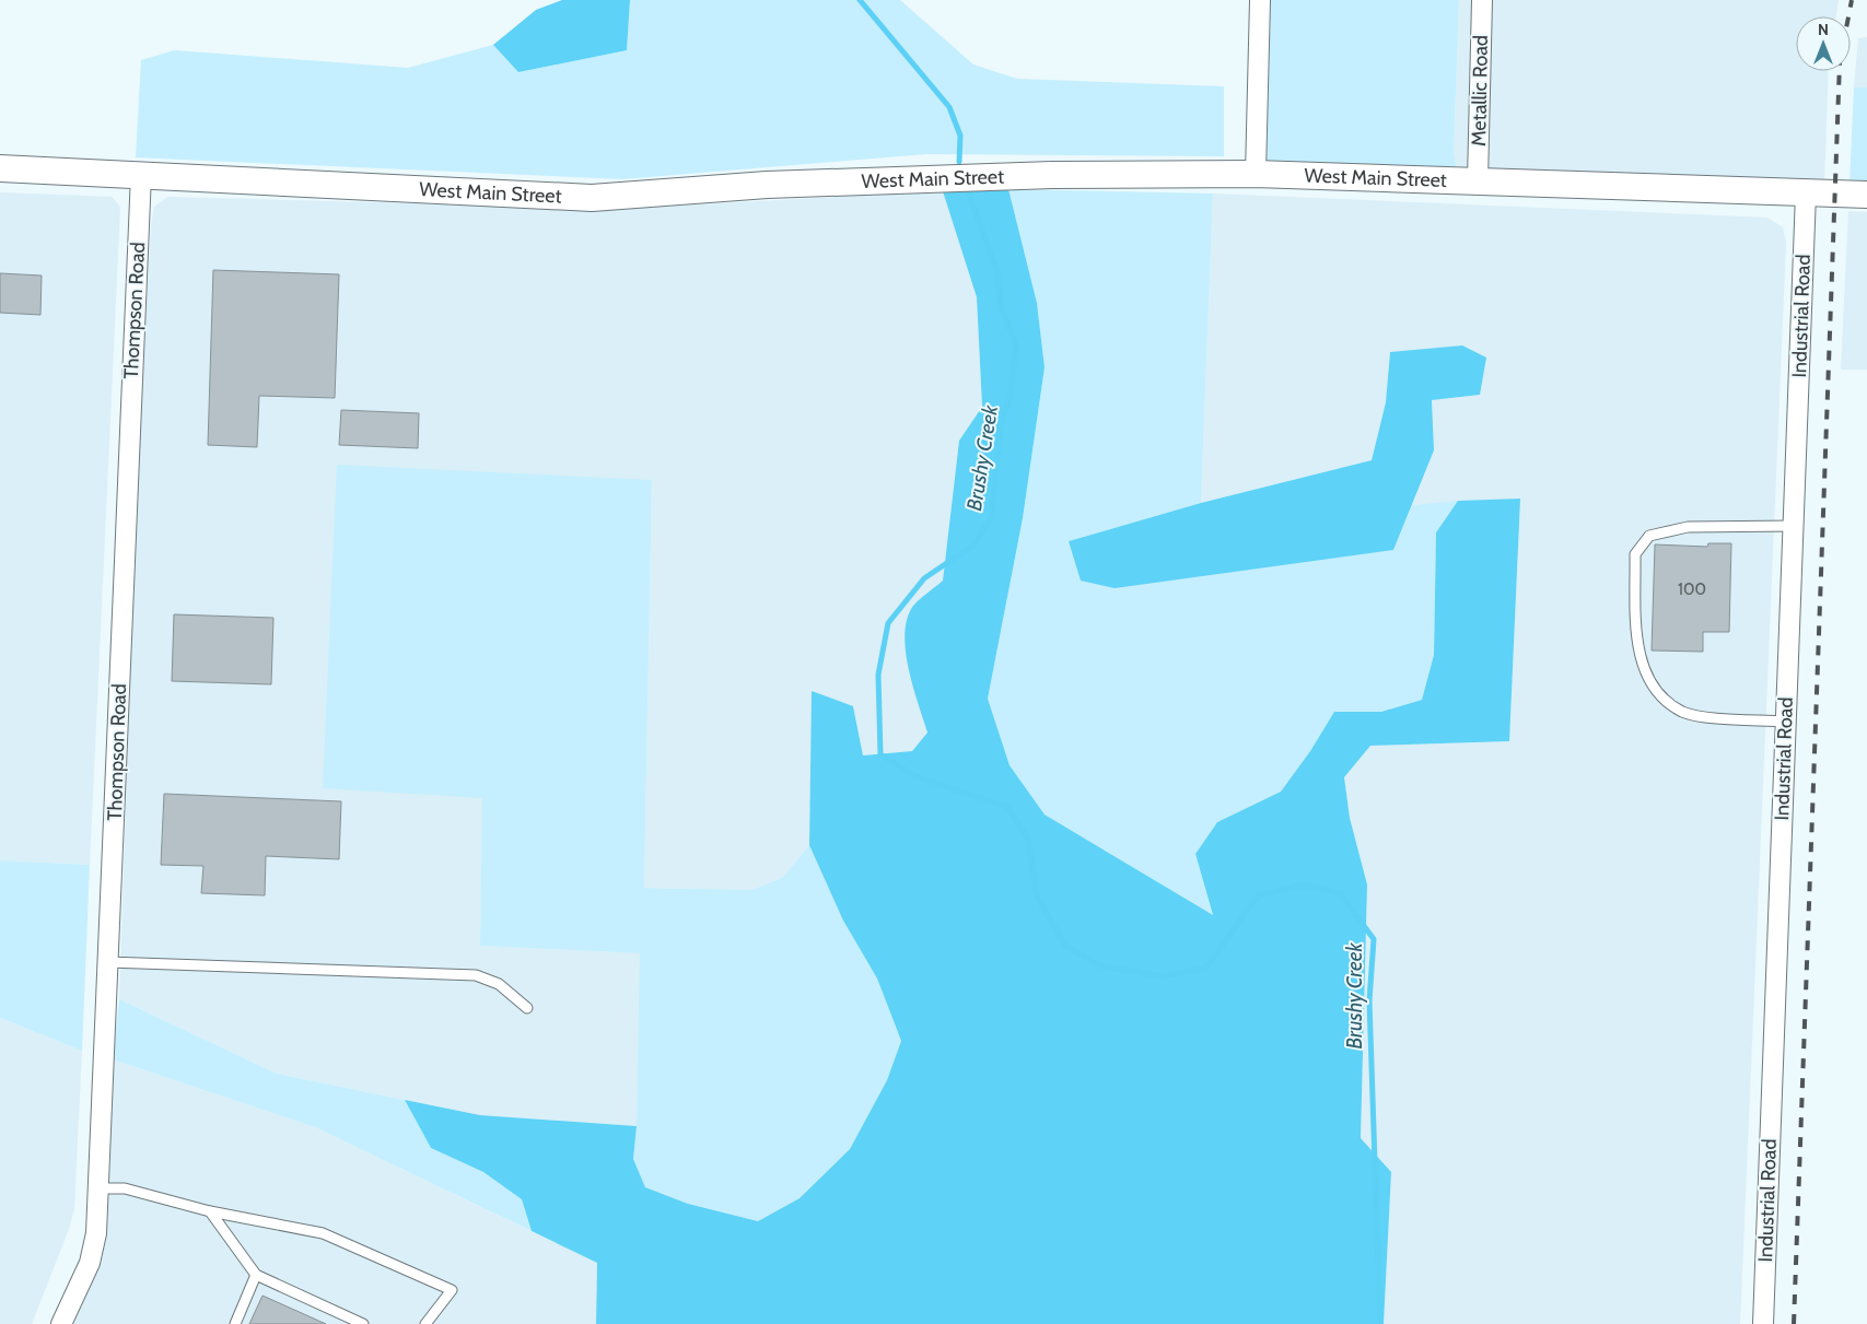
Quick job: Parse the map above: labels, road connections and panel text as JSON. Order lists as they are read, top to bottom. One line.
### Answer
{"streets":{"main road":["West Main Street"],"street":["Metallic Road","Thompson Road","Industrial Road"]},"crossings":[["Metallic Road","West Main Street"],["West Main Street","Thompson Road"],["West Main Street","Industrial Road"]],"water":["Brushy Creek"],"house_numbers":["100"],"north":"top"}
